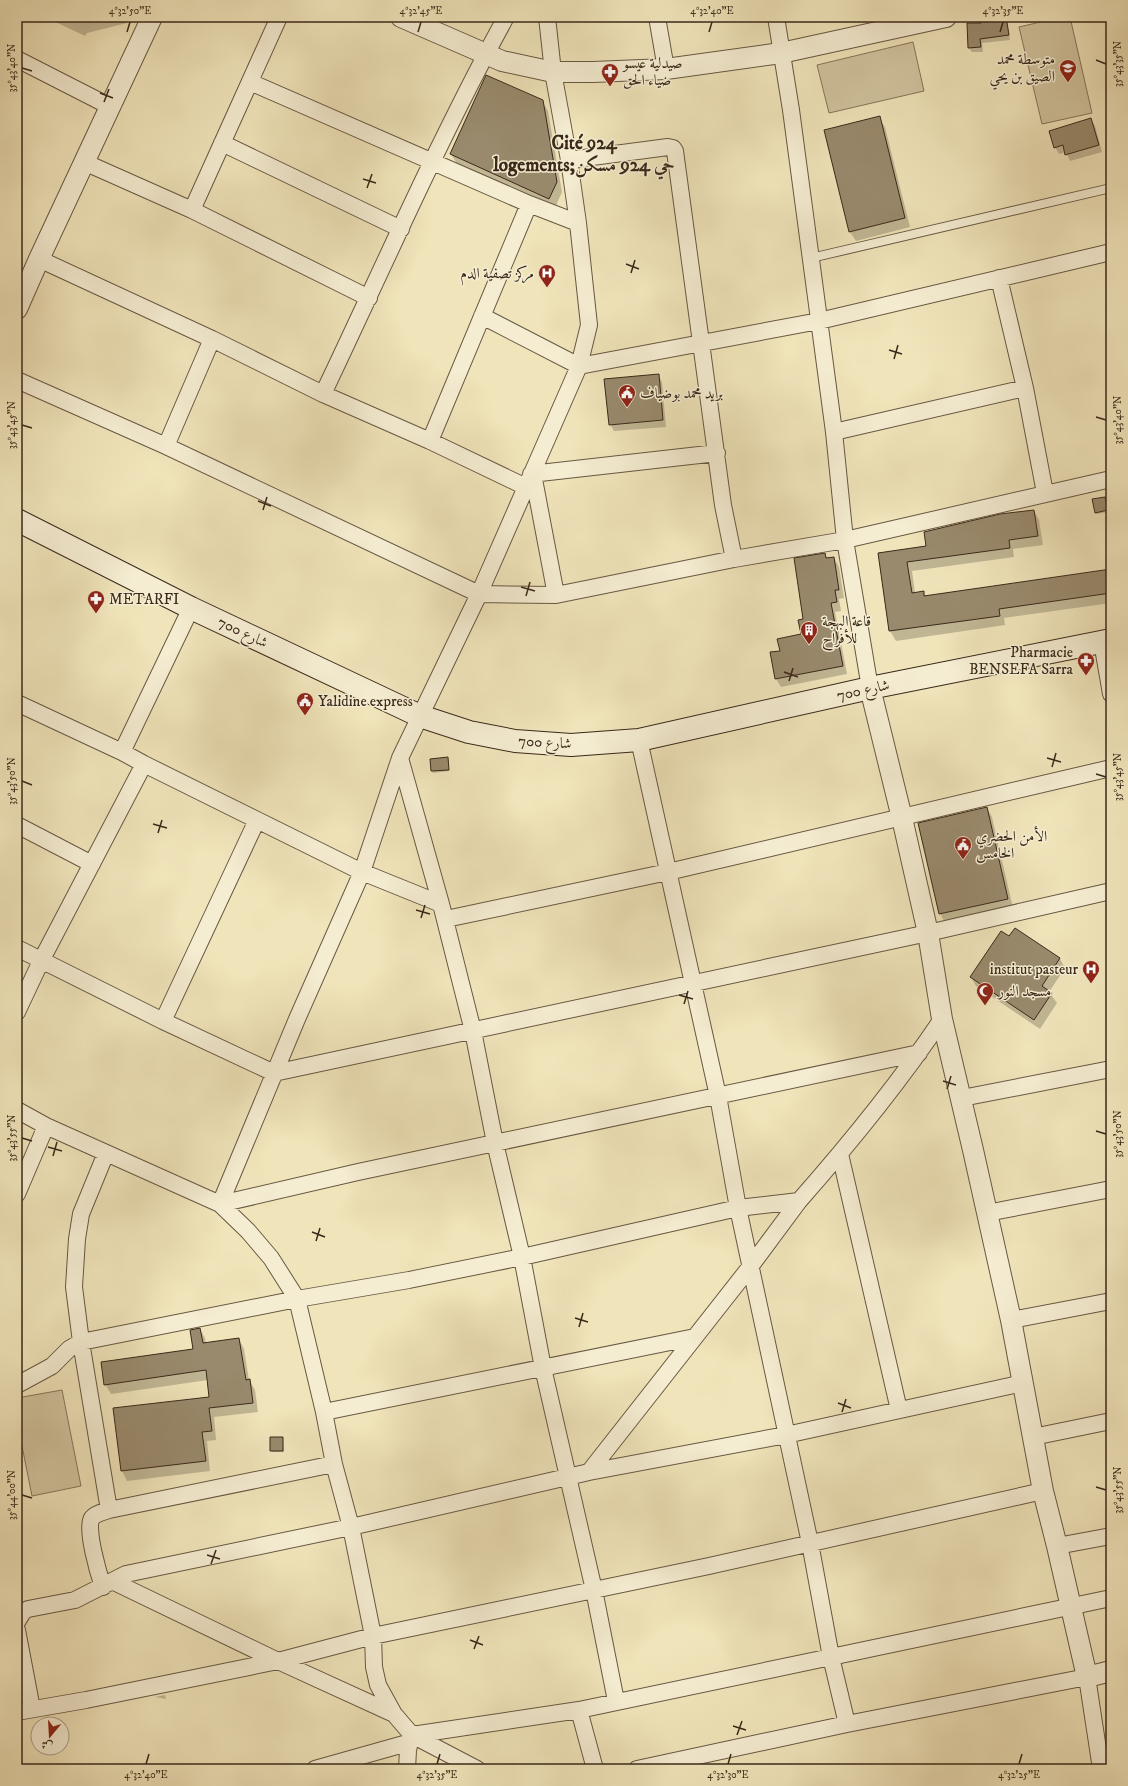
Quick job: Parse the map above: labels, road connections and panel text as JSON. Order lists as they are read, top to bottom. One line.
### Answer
{"streets":{"main road":["شارع 700"]},"districts":["Cité 924 logements;حي 924 مسكن"],"places":{"school or university":["متوسطة محمد الصيق بن يحي"],"pharmacy":["صيدلية عيسو ضياء الحق","METARFI","Pharmacie BENSEFA Sarra"],"hospital":["مركز تصفية الدم","institut pasteur"],"public building":["بريد محمد بوضياف","Yalidine express","الأمن الحضري الخامس"],"building":["قاعة البهجة للأفراح"],"mosque":["مسجد النور"]},"north":"bottom","coordinates":["4°32'50\"E","4°32'45\"E","4°32'40\"E","4°32'35\"E","35°43'35\"N","35°43'40\"N","35°43'45\"N","35°43'50\"N","35°43'55\"N","35°44'00\"N","4°32'30\"E","4°32'25\"E"]}
